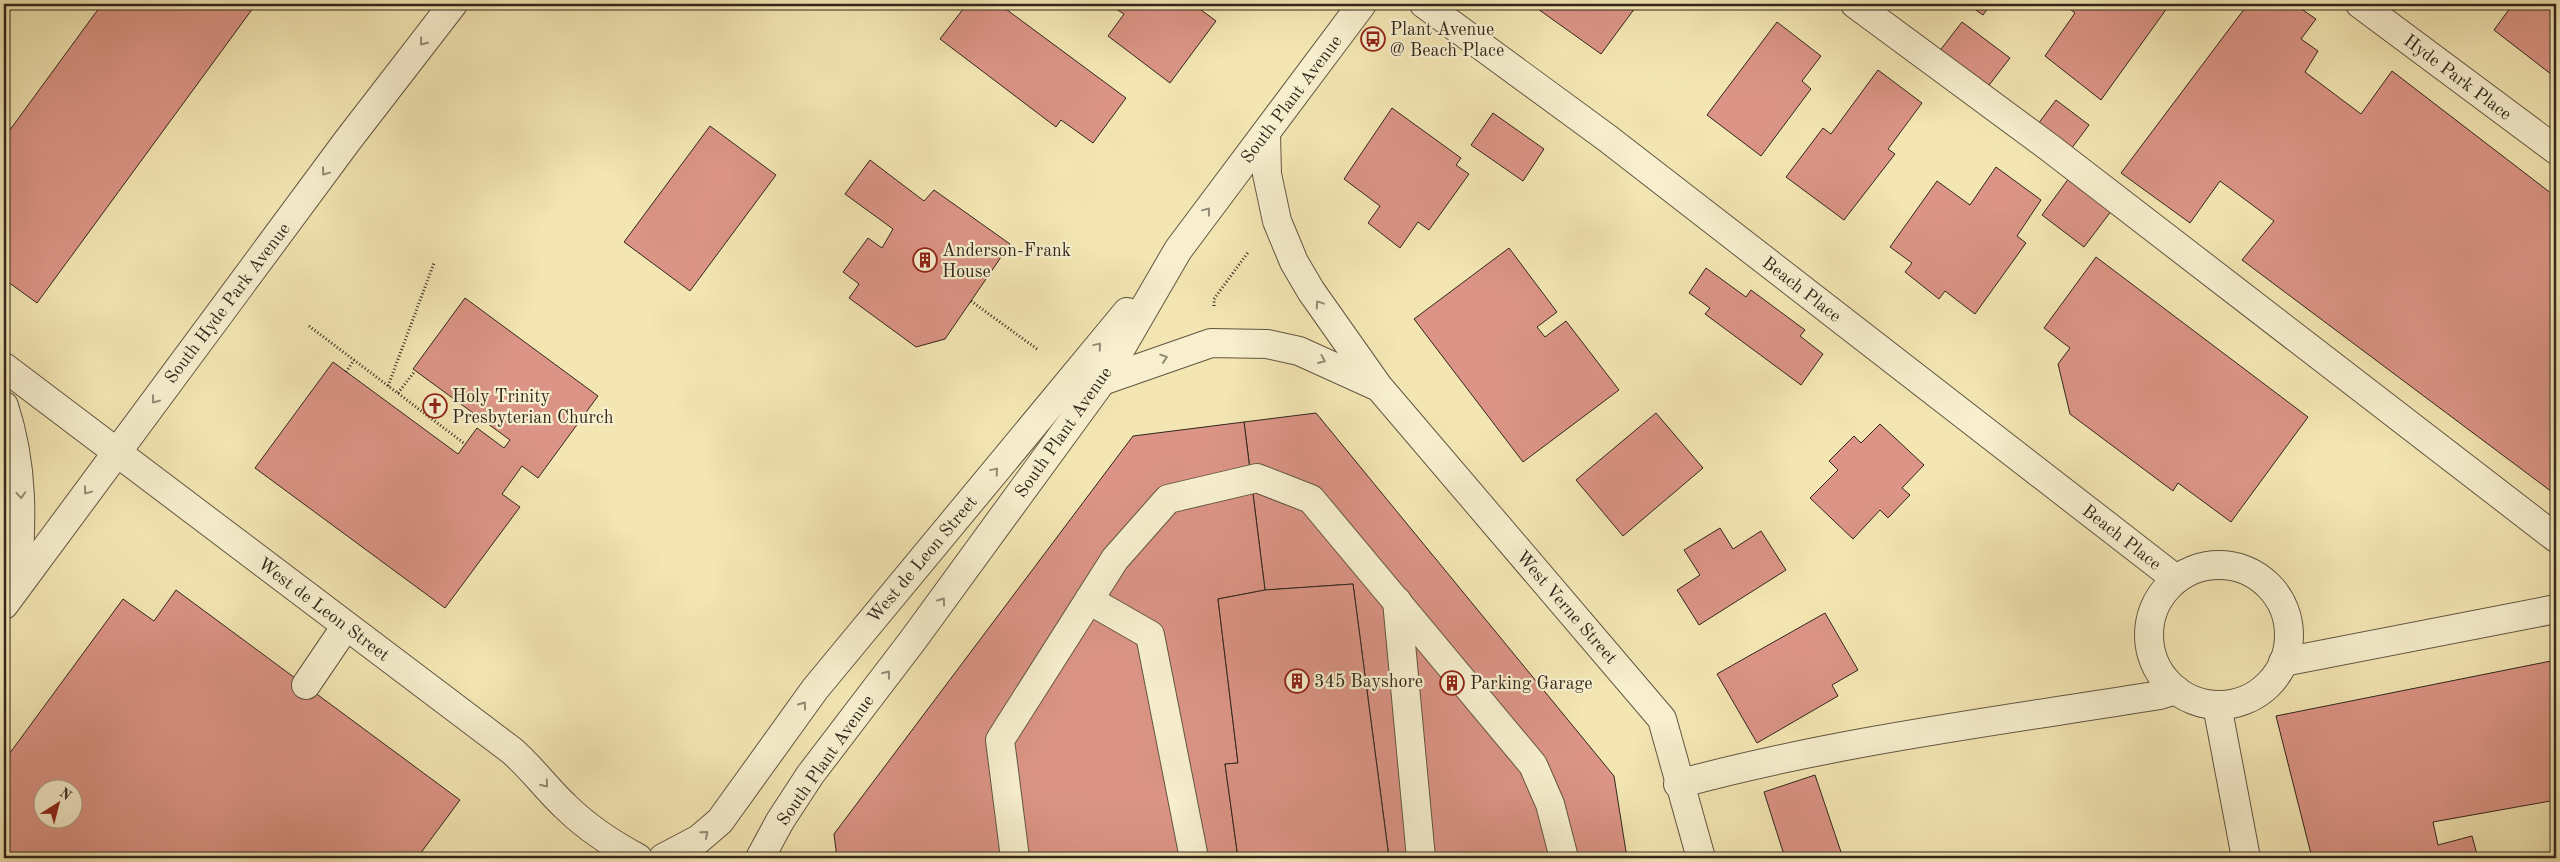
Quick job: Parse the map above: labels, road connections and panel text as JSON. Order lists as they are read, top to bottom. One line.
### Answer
{"streets":{"street":["Hyde Park Place","South Plant Avenue","Beach Place","South Hyde Park Avenue","West de Leon Street","West Verne Street"]},"crossings":[["South Plant Avenue","West de Leon Street"],["South Plant Avenue","West Verne Street"],["South Hyde Park Avenue","West de Leon Street"]],"one_way":["South Plant Avenue","South Hyde Park Avenue"],"places":{"bus stop":["Plant Avenue @ Beach Place"],"building":["Anderson-Frank House","345 Bayshore","Parking Garage"],"church":["Holy Trinity Presbyterian Church"]},"north":"top right"}
